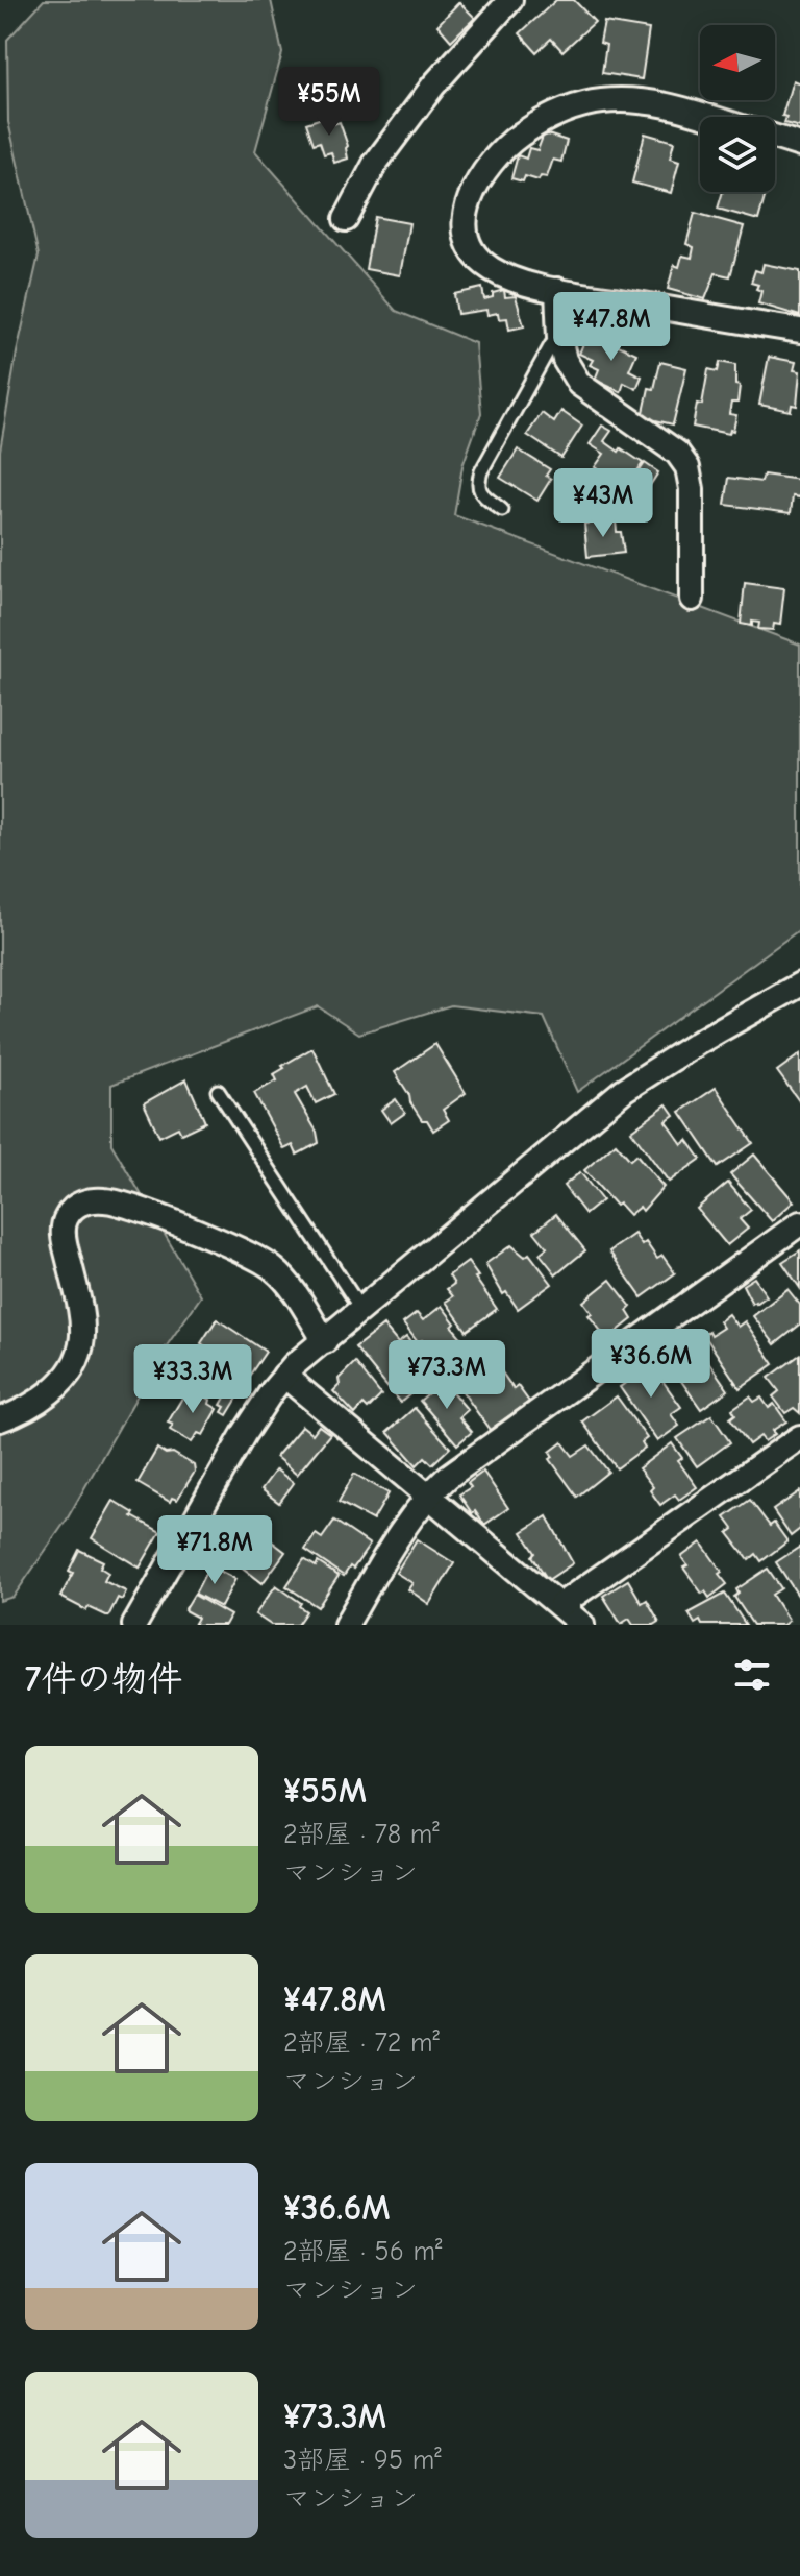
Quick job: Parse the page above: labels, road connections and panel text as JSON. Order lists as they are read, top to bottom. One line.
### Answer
{"north":"left","page":{"price":["¥55M","¥47.8M","¥43M","¥36.6M","¥73.3M","¥33.3M","¥71.8M"],"heading":"7件の物件","list":[{"name":"¥55M","note":"2部屋 · 78 m² · マンション"},{"name":"¥47.8M","note":"2部屋 · 72 m² · マンション"},{"name":"¥36.6M","note":"2部屋 · 56 m² · マンション"},{"name":"¥73.3M","note":"3部屋 · 95 m² · マンション"}]}}
